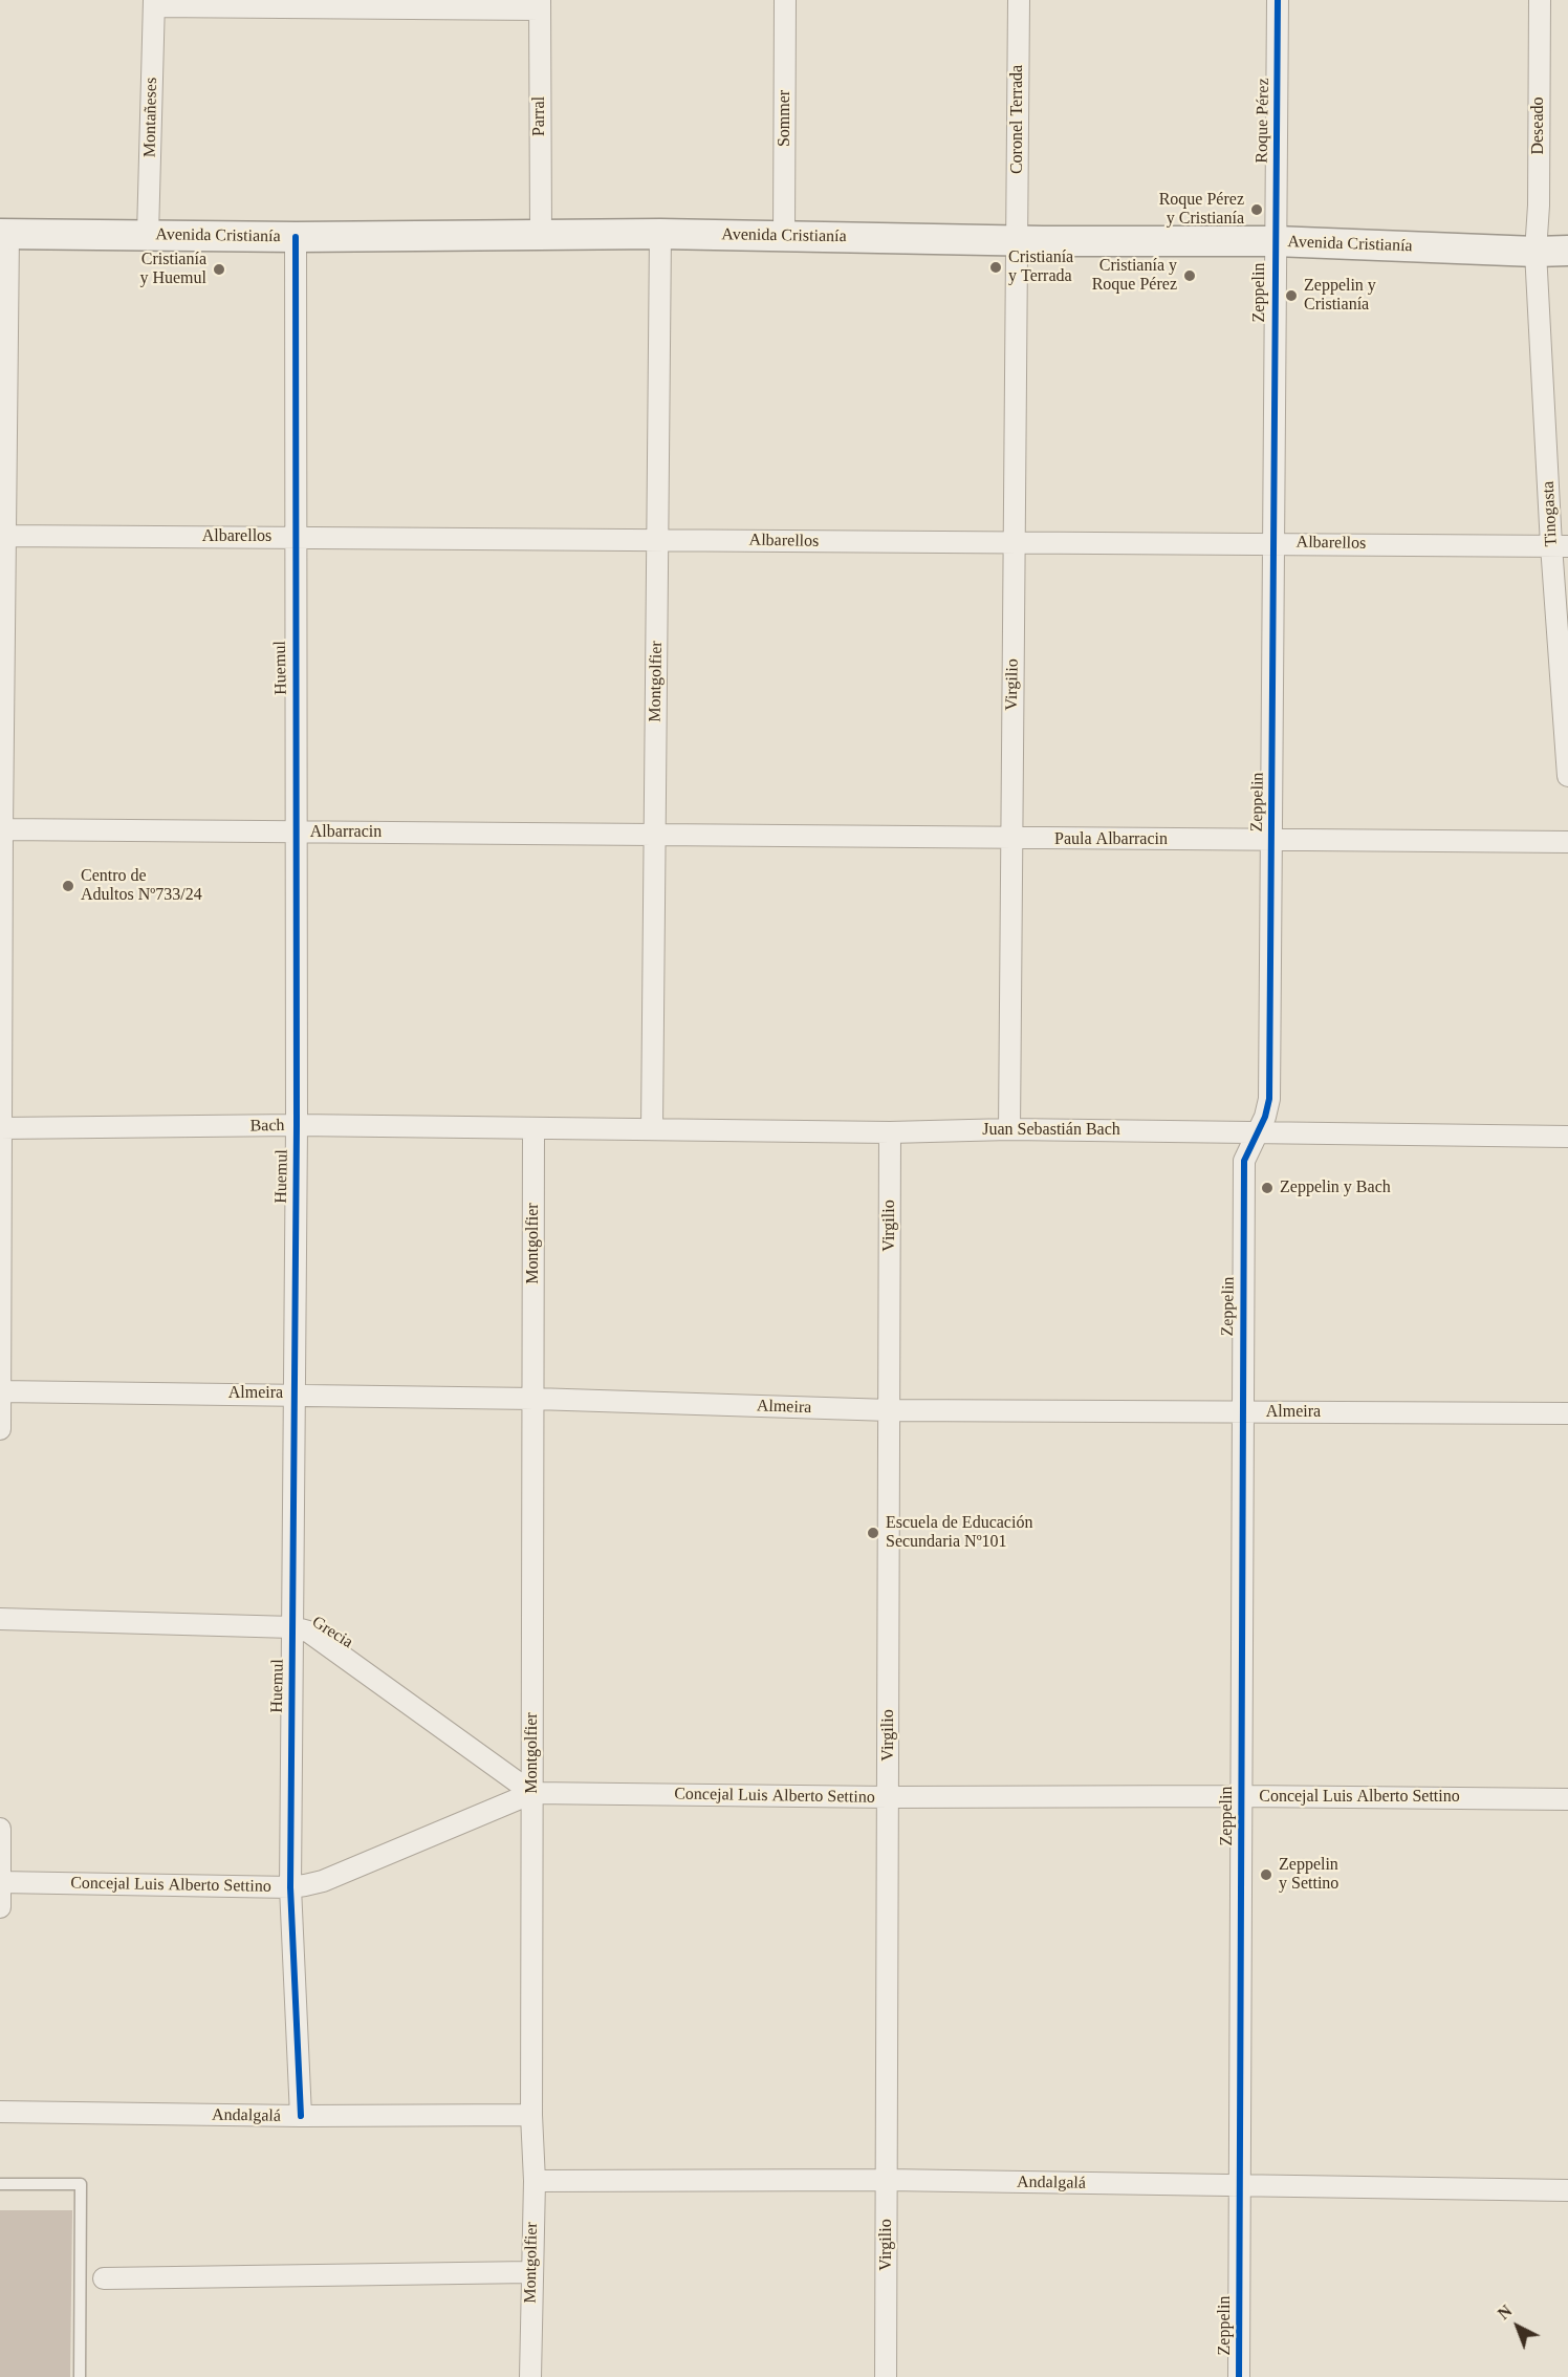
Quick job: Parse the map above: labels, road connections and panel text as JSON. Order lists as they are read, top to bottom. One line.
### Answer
{"streets":{"main road":["Avenida Cristianía"],"street":["Parral","Montañeses","Sommer","Coronel Terrada","Roque Pérez","Deseado","Zeppelin","Tinogasta","Albarellos","Huemul","Montgolfier","Virgilio","Albarracin","Paula Albarracin","Bach","Juan Sebastián Bach","Almeira","Grecia","Concejal Luis Alberto Settino","Andalgalá"]},"crossings":[["Parral","Avenida Cristianía"],["Montañeses","Avenida Cristianía"],["Sommer","Avenida Cristianía"],["Coronel Terrada","Avenida Cristianía"],["Coronel Terrada","Virgilio"],["Roque Pérez","Avenida Cristianía"],["Roque Pérez","Zeppelin"],["Deseado","Avenida Cristianía"],["Deseado","Tinogasta"],["Avenida Cristianía","Zeppelin"],["Avenida Cristianía","Tinogasta"],["Avenida Cristianía","Huemul"],["Avenida Cristianía","Montgolfier"],["Avenida Cristianía","Virgilio"],["Zeppelin","Albarellos"],["Zeppelin","Paula Albarracin"],["Zeppelin","Juan Sebastián Bach"],["Zeppelin","Almeira"],["Zeppelin","Concejal Luis Alberto Settino"],["Zeppelin","Andalgalá"],["Tinogasta","Albarellos"],["Albarellos","Huemul"],["Albarellos","Montgolfier"],["Albarellos","Virgilio"],["Huemul","Albarracin"],["Huemul","Bach"],["Huemul","Almeira"],["Huemul","Grecia"],["Huemul","Concejal Luis Alberto Settino"],["Huemul","Andalgalá"],["Montgolfier","Albarracin"],["Montgolfier","Paula Albarracin"],["Montgolfier","Bach"],["Montgolfier","Juan Sebastián Bach"],["Montgolfier","Almeira"],["Montgolfier","Grecia"],["Montgolfier","Concejal Luis Alberto Settino"],["Montgolfier","Andalgalá"],["Virgilio","Paula Albarracin"],["Virgilio","Juan Sebastián Bach"],["Virgilio","Almeira"],["Virgilio","Concejal Luis Alberto Settino"],["Virgilio","Andalgalá"],["Albarracin","Paula Albarracin"],["Bach","Juan Sebastián Bach"],["Grecia","Concejal Luis Alberto Settino"]],"places":["Roque Pérez y Cristianía","Cristianía y Terrada","Cristianía y Huemul","Cristianía y Roque Pérez","Zeppelin y Cristianía","Centro de Adultos Nº733/24","Zeppelin y Bach","Escuela de Educación Secundaria Nº101","Zeppelin y Settino"],"north":"top left"}
